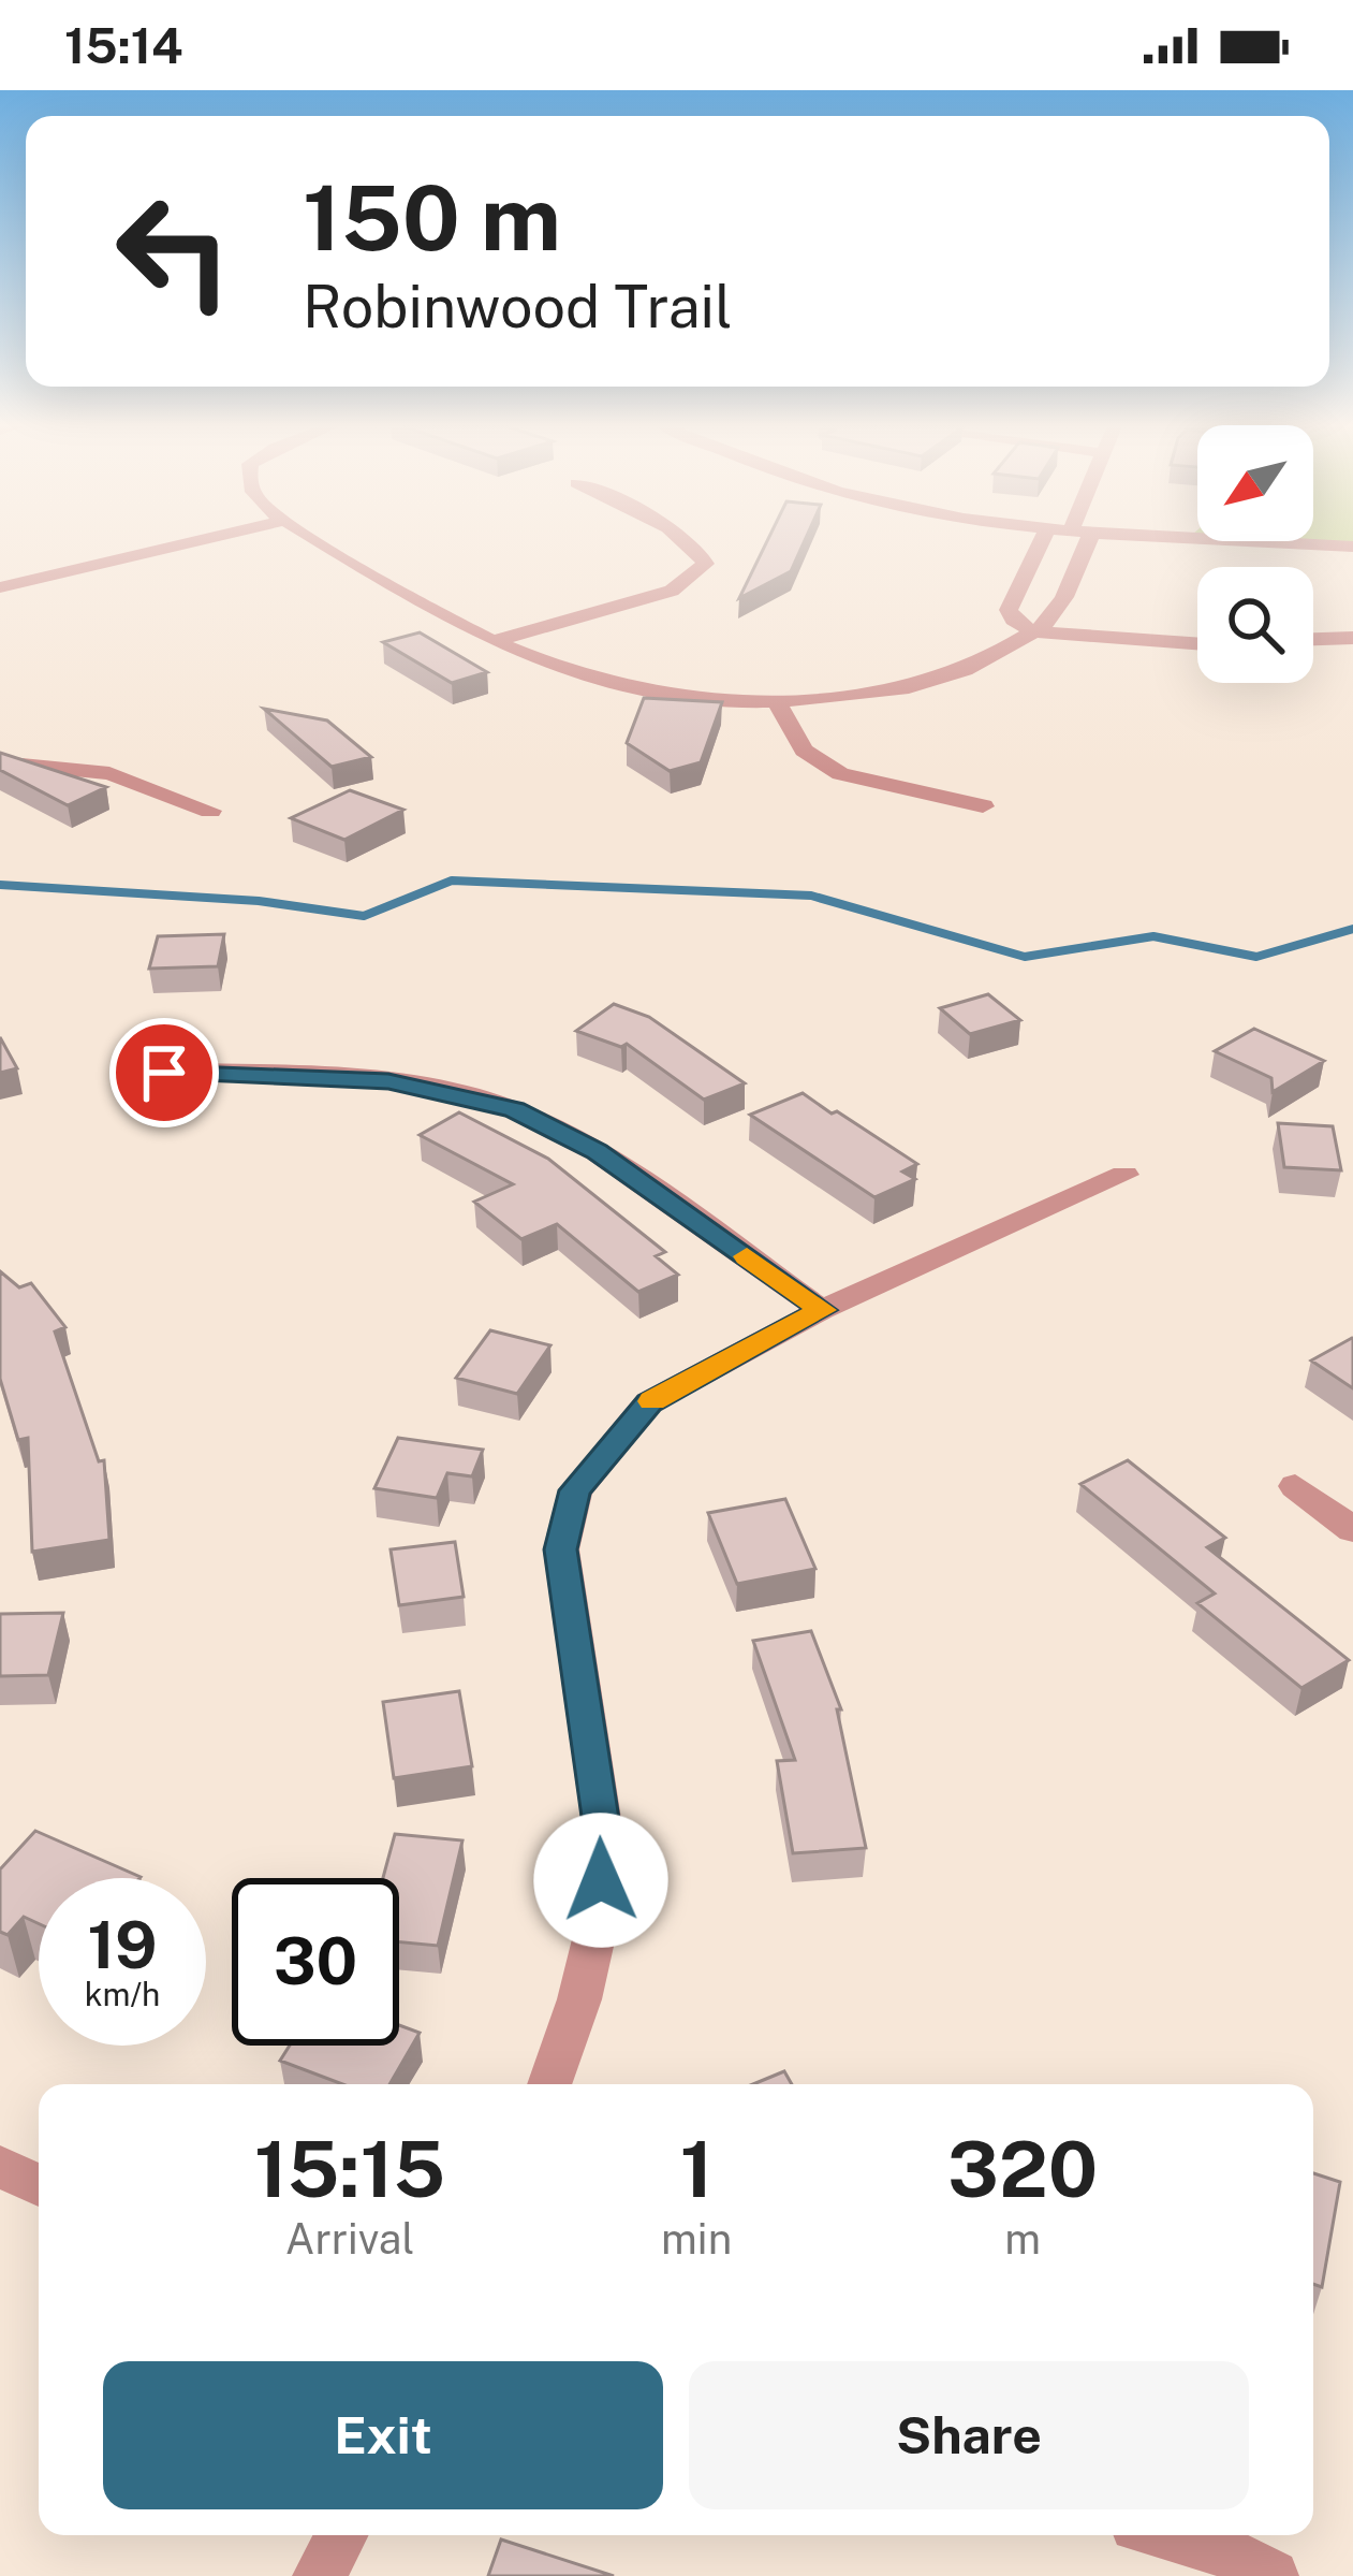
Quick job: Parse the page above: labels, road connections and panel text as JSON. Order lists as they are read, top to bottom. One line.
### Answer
{"north":"bottom left","page":{"status":"15:14","turn":["150 m","Robinwood Trail"],"speed":"19 km/h","limit":"30","eta":["15:15","Arrival","1","min","320","m"],"buttons":["Exit","Share"]}}
